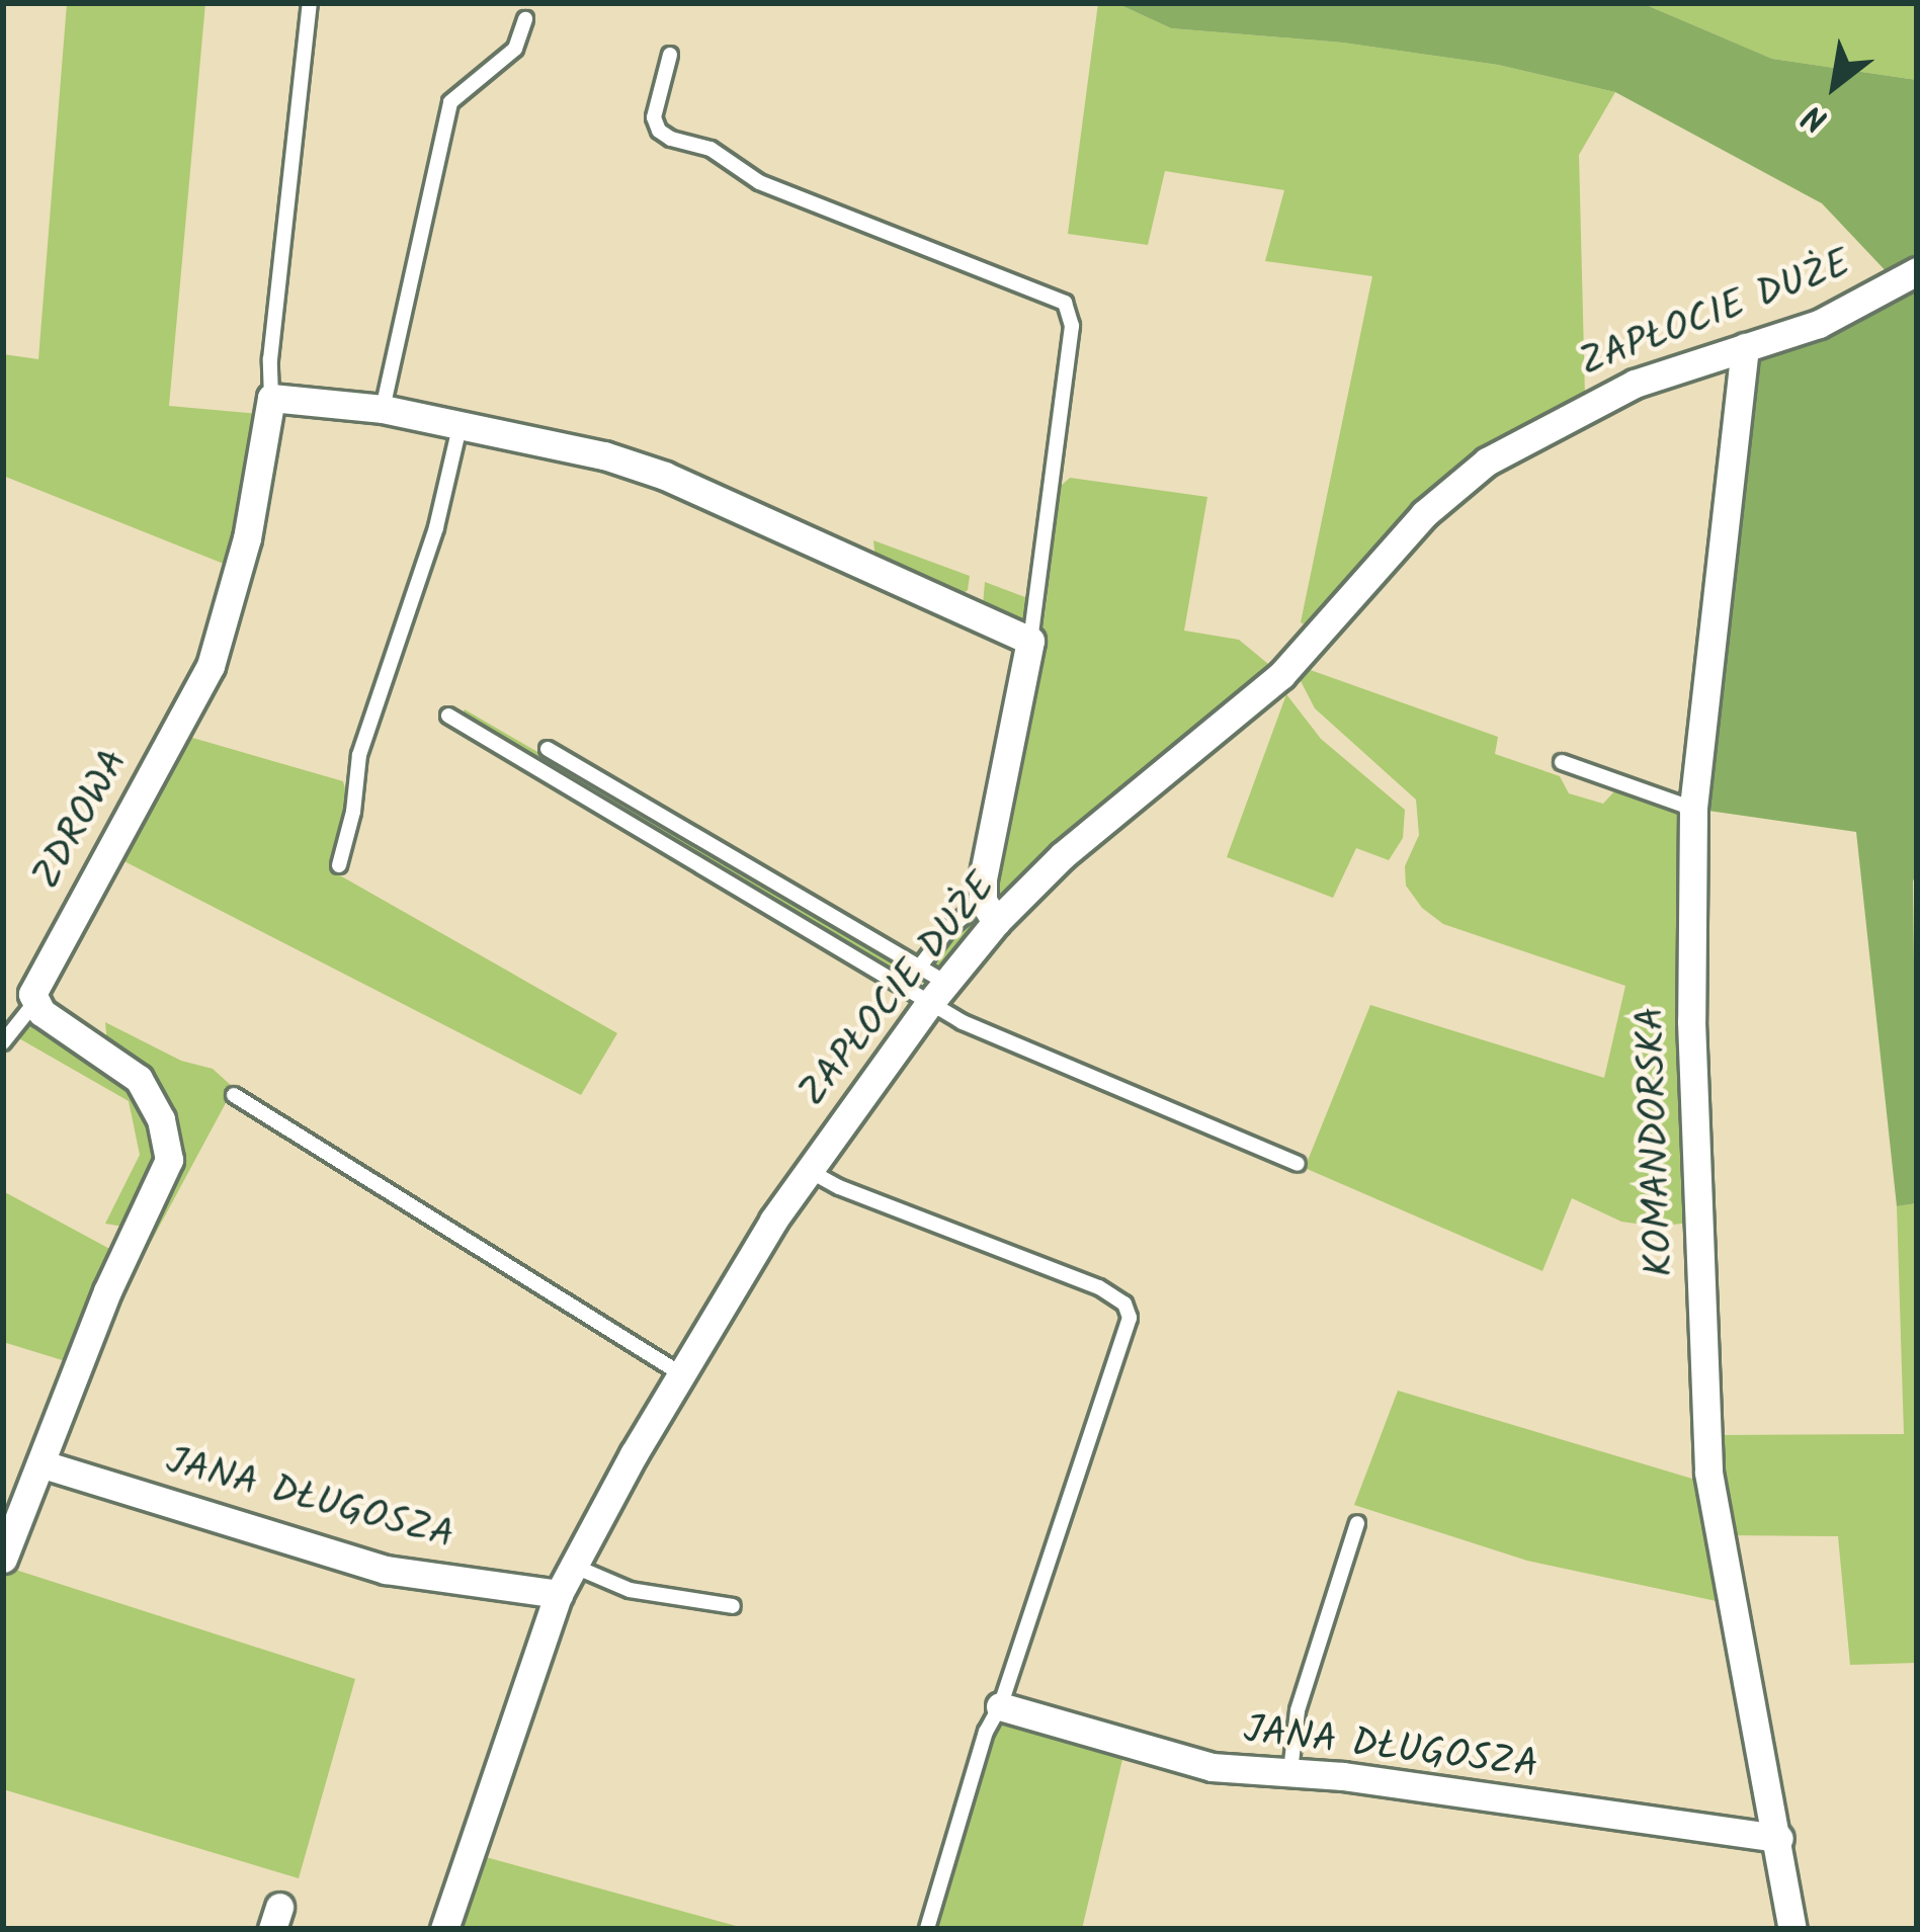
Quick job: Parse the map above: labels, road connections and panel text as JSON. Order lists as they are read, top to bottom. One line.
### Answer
{"streets":{"street":["ZAPŁOCIE DUŻE","ZDROWA","KOMANDORSKA","JANA DŁUGOSZA"]},"crossings":[["ZAPŁOCIE DUŻE","KOMANDORSKA"],["ZAPŁOCIE DUŻE","JANA DŁUGOSZA"],["KOMANDORSKA","JANA DŁUGOSZA"]],"north":"bottom left"}
